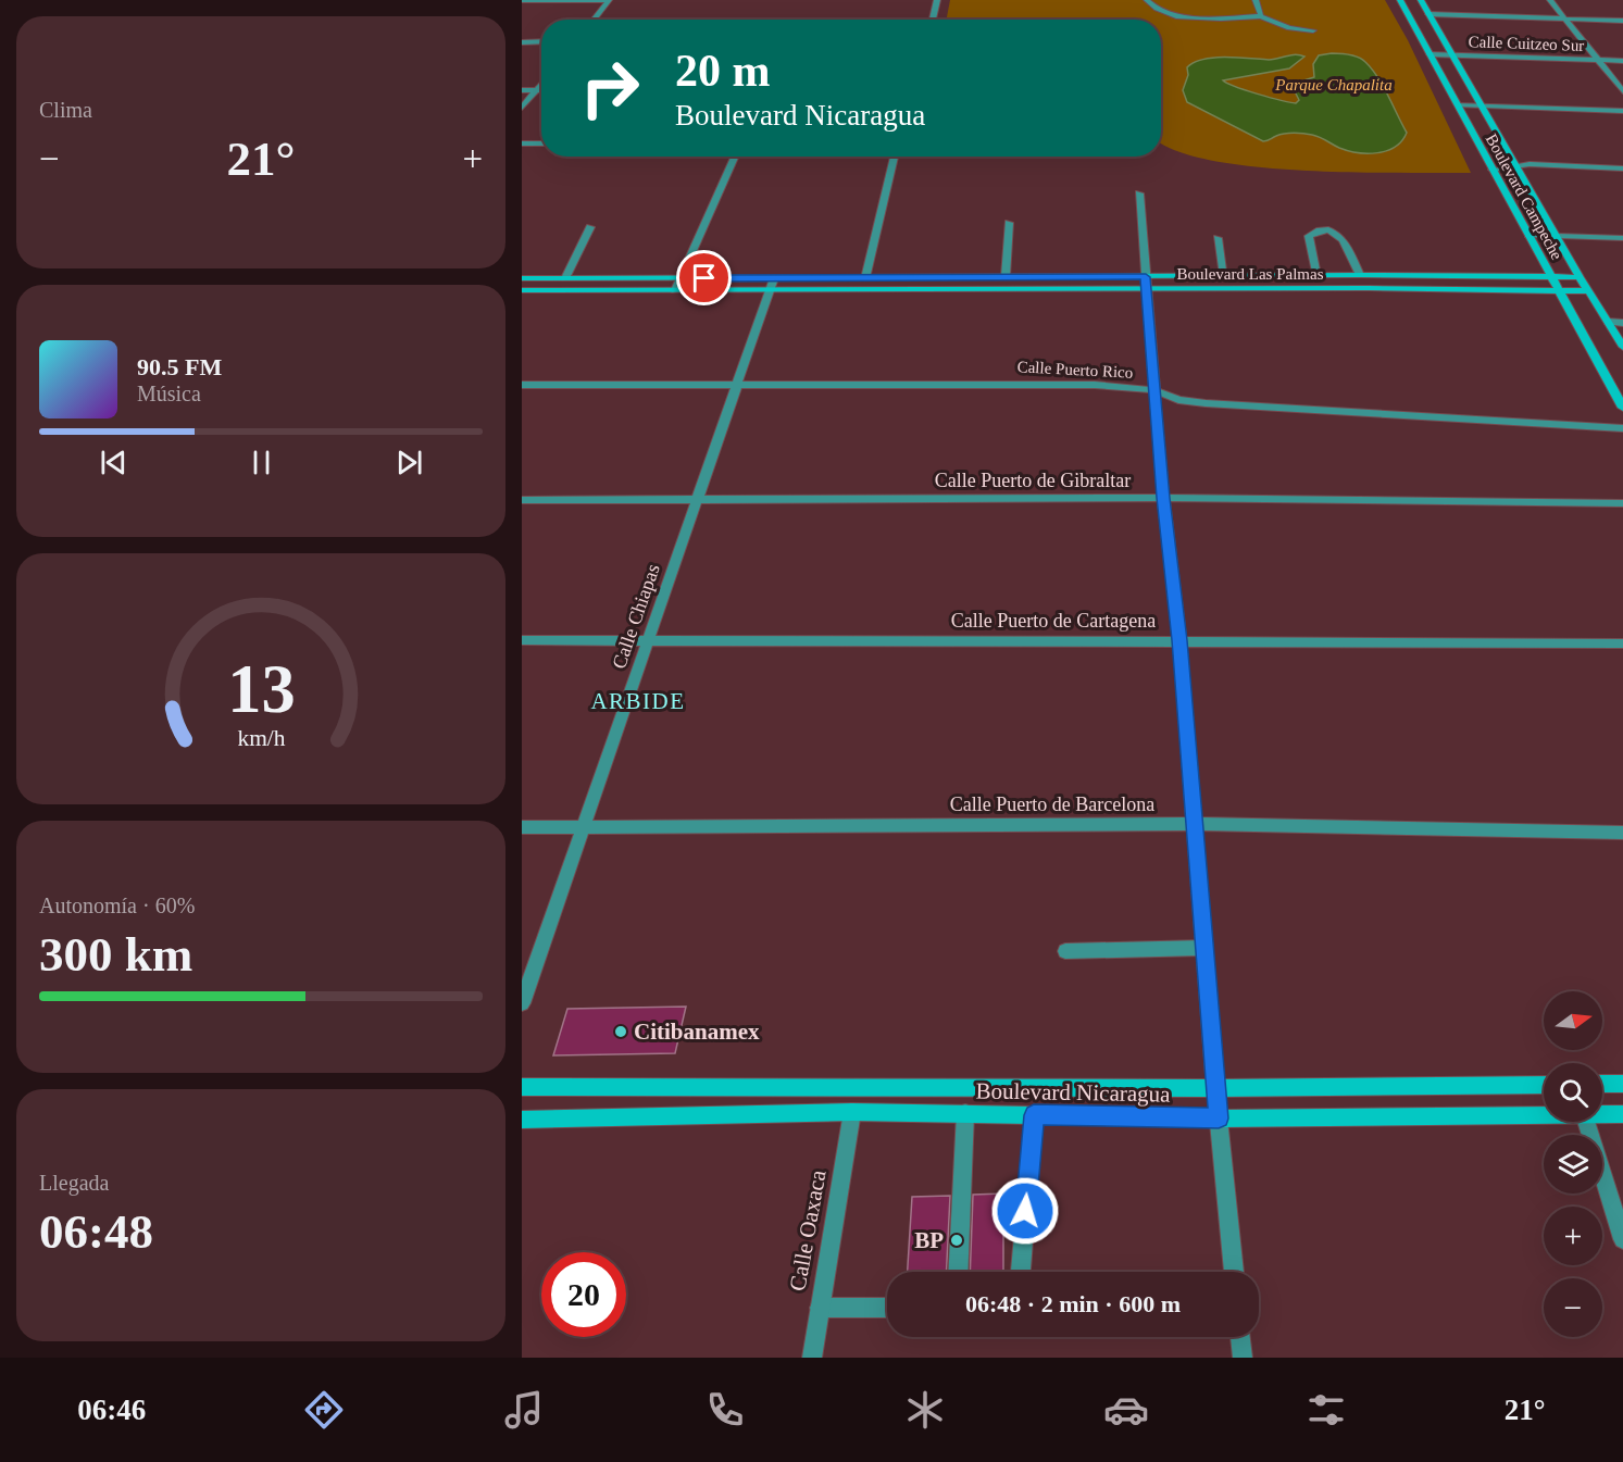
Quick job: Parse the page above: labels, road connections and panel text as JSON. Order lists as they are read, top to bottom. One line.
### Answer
{"streets":{"street":["Calle Cuitzeo Sur","Boulevard Campeche","Boulevard Las Palmas","Calle Puerto Rico","Calle Puerto de Gibraltar","Calle Chiapas","Calle Puerto de Cartagena","Calle Puerto de Barcelona","Boulevard Nicaragua","Calle Oaxaca"]},"crossings":[["Calle Cuitzeo Sur","Boulevard Campeche"],["Boulevard Campeche","Boulevard Las Palmas"],["Boulevard Las Palmas","Calle Chiapas"],["Calle Puerto Rico","Calle Chiapas"],["Calle Puerto de Gibraltar","Calle Chiapas"],["Calle Chiapas","Calle Puerto de Cartagena"],["Calle Chiapas","Calle Puerto de Barcelona"],["Boulevard Nicaragua","Calle Oaxaca"]],"districts":["ARBIDE"],"parks":["Parque Chapalita"],"places":["Citibanamex","BP"],"north":"right","page":{"tile":["Clima",["Autonomía · 60%","300 km"],["Llegada","06:48"]],"turn":["20 m","Boulevard Nicaragua"],"heat":["−","21°","+"],"song":["90.5 FM","Música"],"map_buttons":["+","−"],"limit":"20","trip":"06:48 · 2 min · 600 m","tabs":["06:46","21°"],"gauge":["13","km/h"]}}
